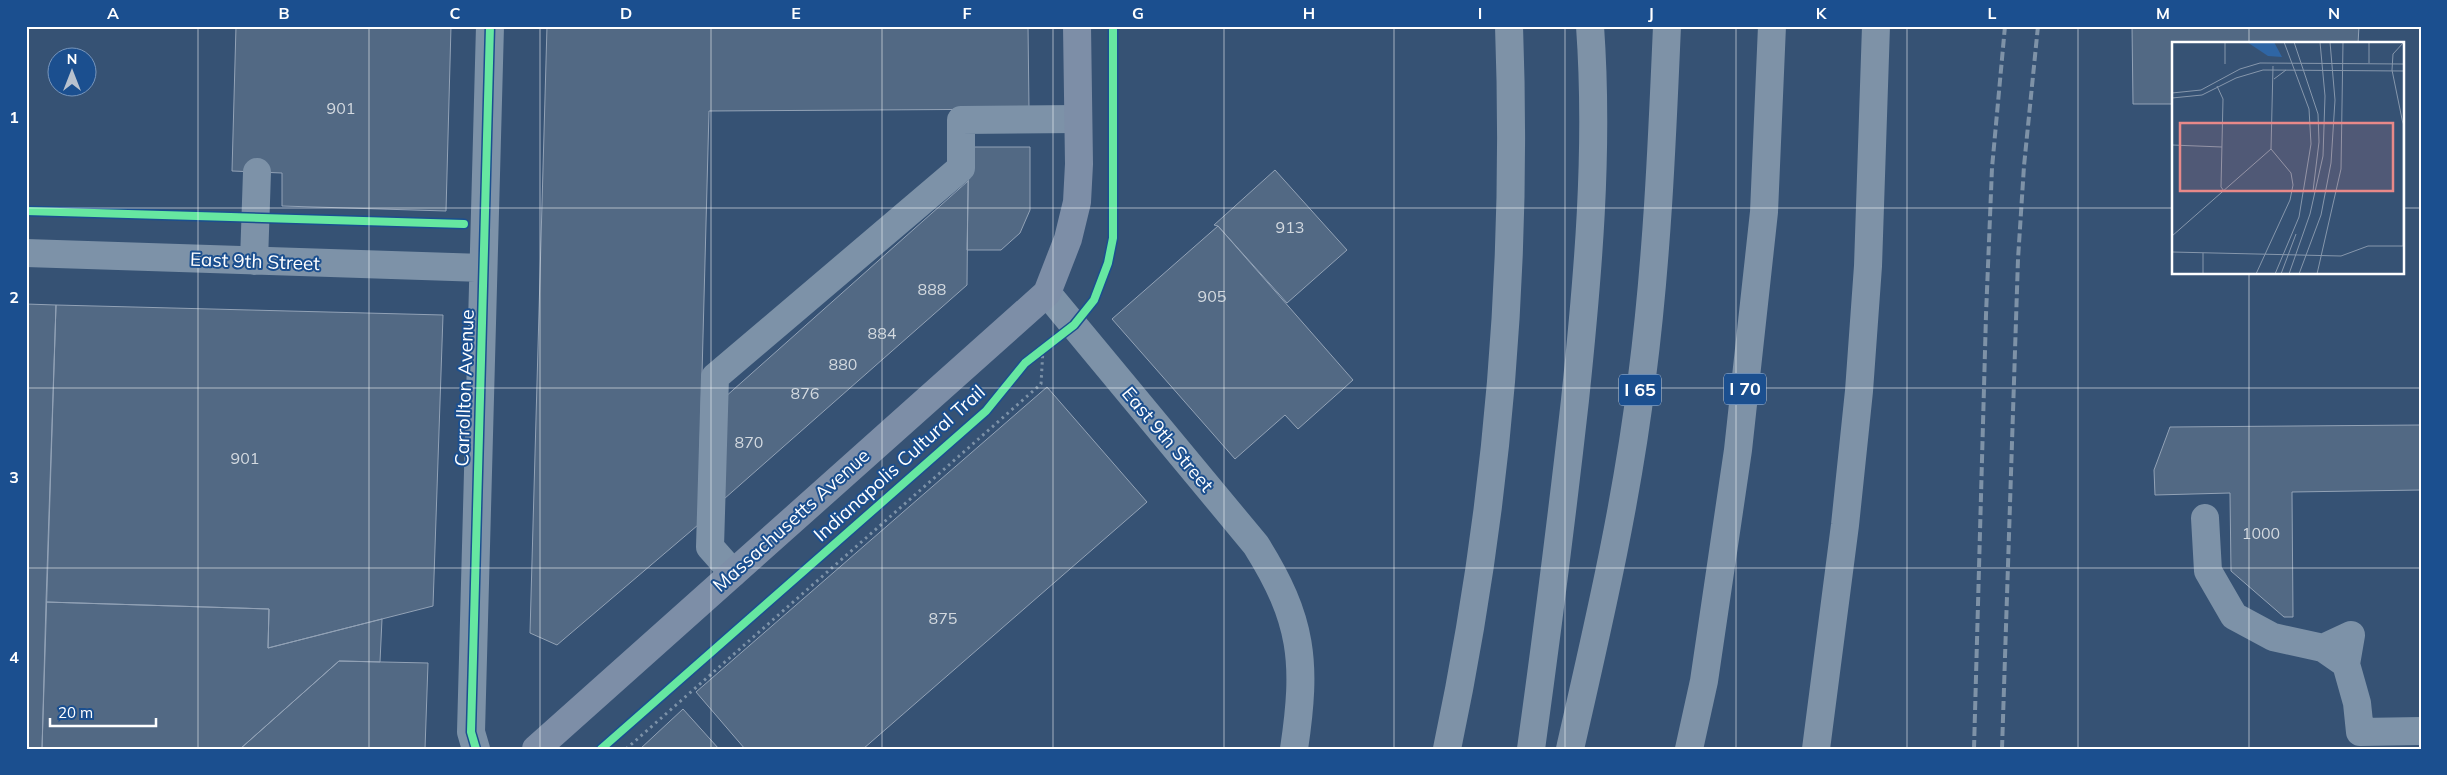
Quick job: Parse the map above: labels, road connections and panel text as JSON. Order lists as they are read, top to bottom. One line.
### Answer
{"streets":{"highway":["I 70","I 65"],"main road":["Massachusetts Avenue"],"street":["East 9th Street","Carrollton Avenue"],"cycle path":["Indianapolis Cultural Trail"]},"crossings":[["East 9th Street","Carrollton Avenue"],["East 9th Street","Massachusetts Avenue"]],"house_numbers":["901","913","888","905","884","880","876","870","901","1000","875"],"scale_bar":"20 m","north":"top","grid":{"columns":["A","B","C","D","E","F","G","H","I","J","K","L","M","N"],"rows":["1","2","3","4"]}}
